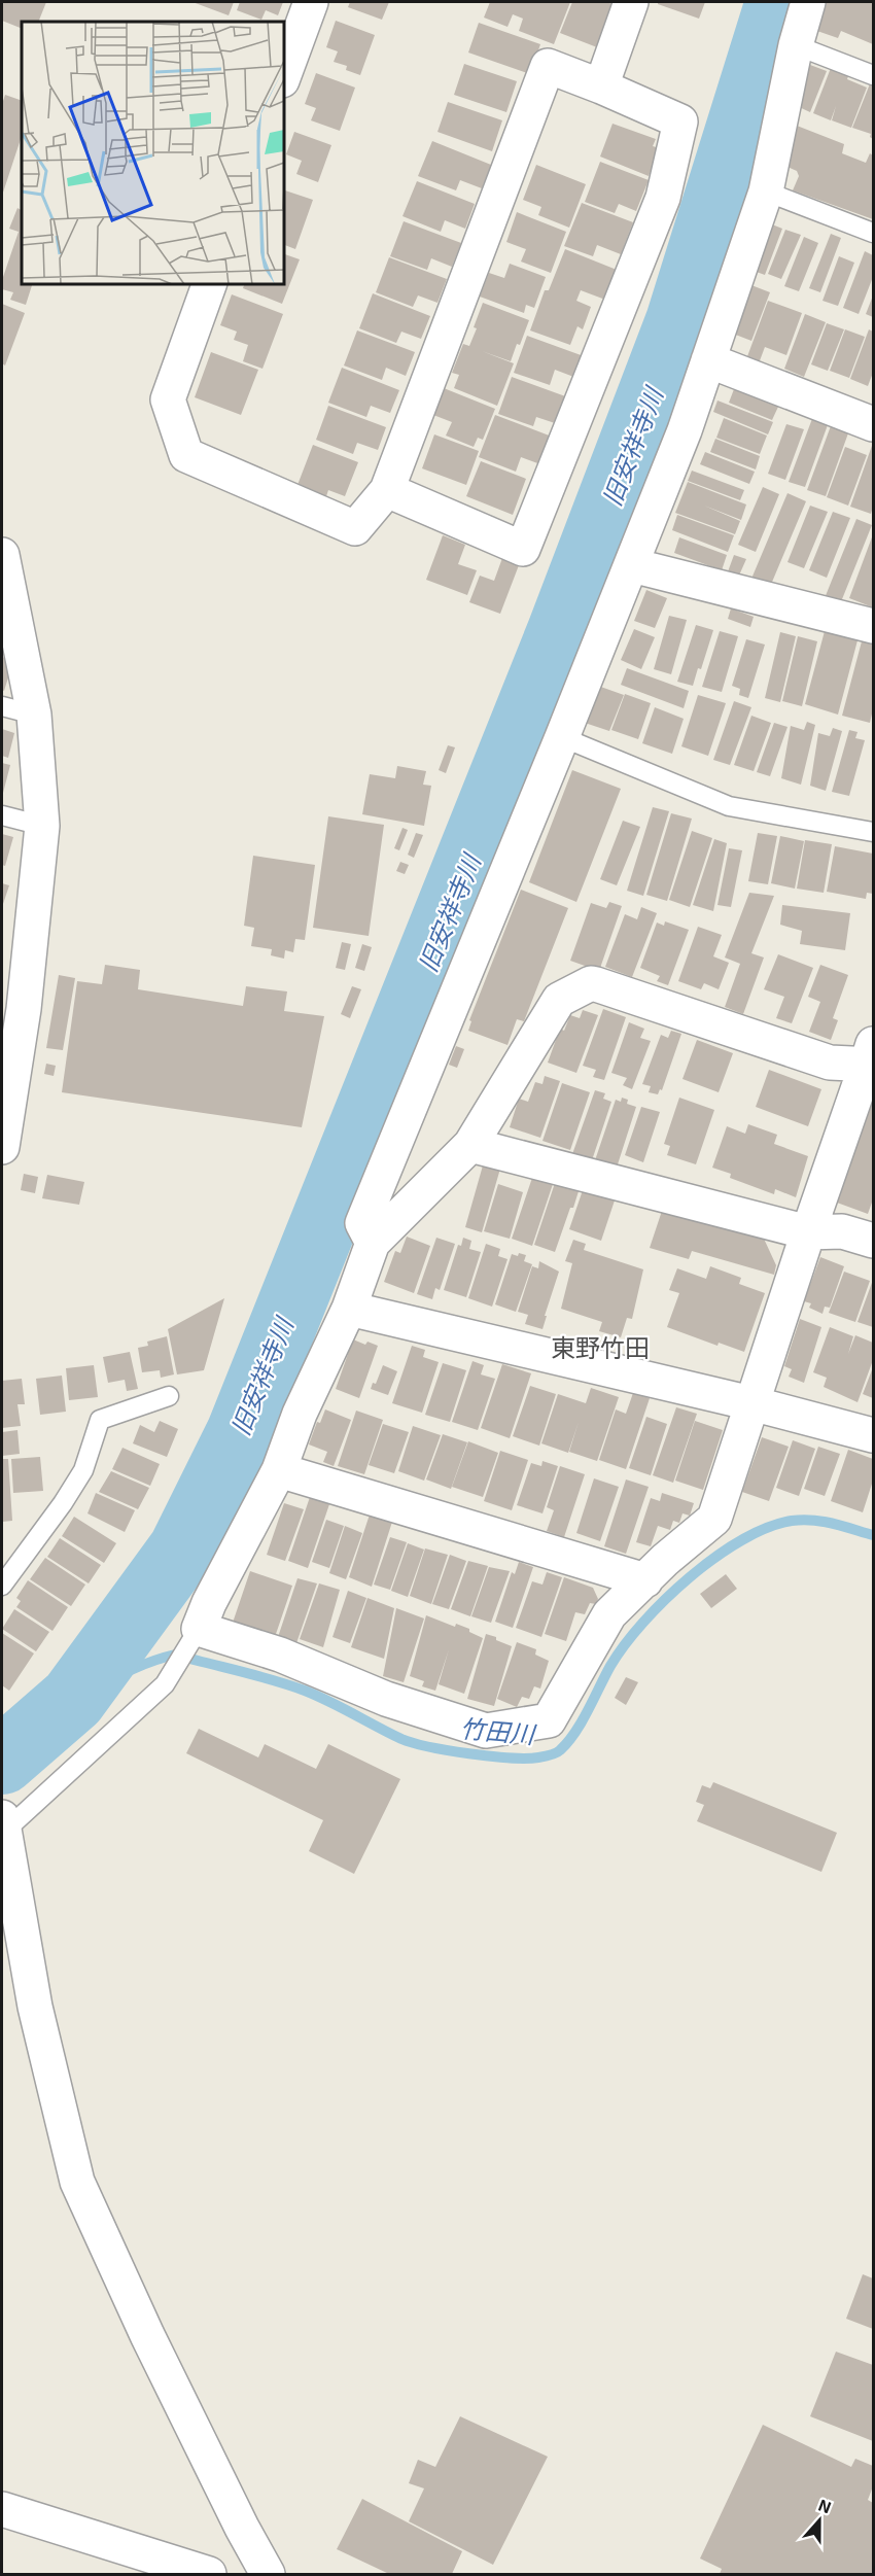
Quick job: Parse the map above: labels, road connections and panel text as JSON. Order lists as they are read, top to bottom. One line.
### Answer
{"districts":["東野竹田"],"water":["旧安祥寺川","竹田川"],"north":"top"}
